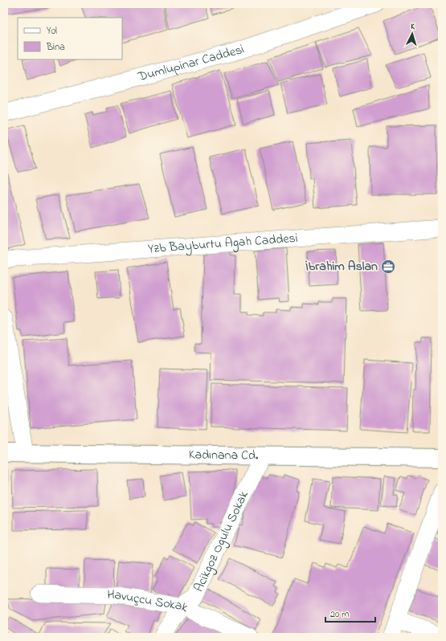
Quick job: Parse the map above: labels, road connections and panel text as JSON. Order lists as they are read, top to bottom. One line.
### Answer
{"streets":{"street":["Dumlupinar Caddesi","Yzb Bayburtu Agah Caddesi","Kadınana Cd.","Acikgoz Ogulu Sokak","Havuçcu Sokak"]},"crossings":[["Kadınana Cd.","Acikgoz Ogulu Sokak"],["Acikgoz Ogulu Sokak","Havuçcu Sokak"]],"places":{"office":["İbrahim Aslan"]},"legend":["Yol","Bina"],"scale_bar":"20 m","north":"top"}
